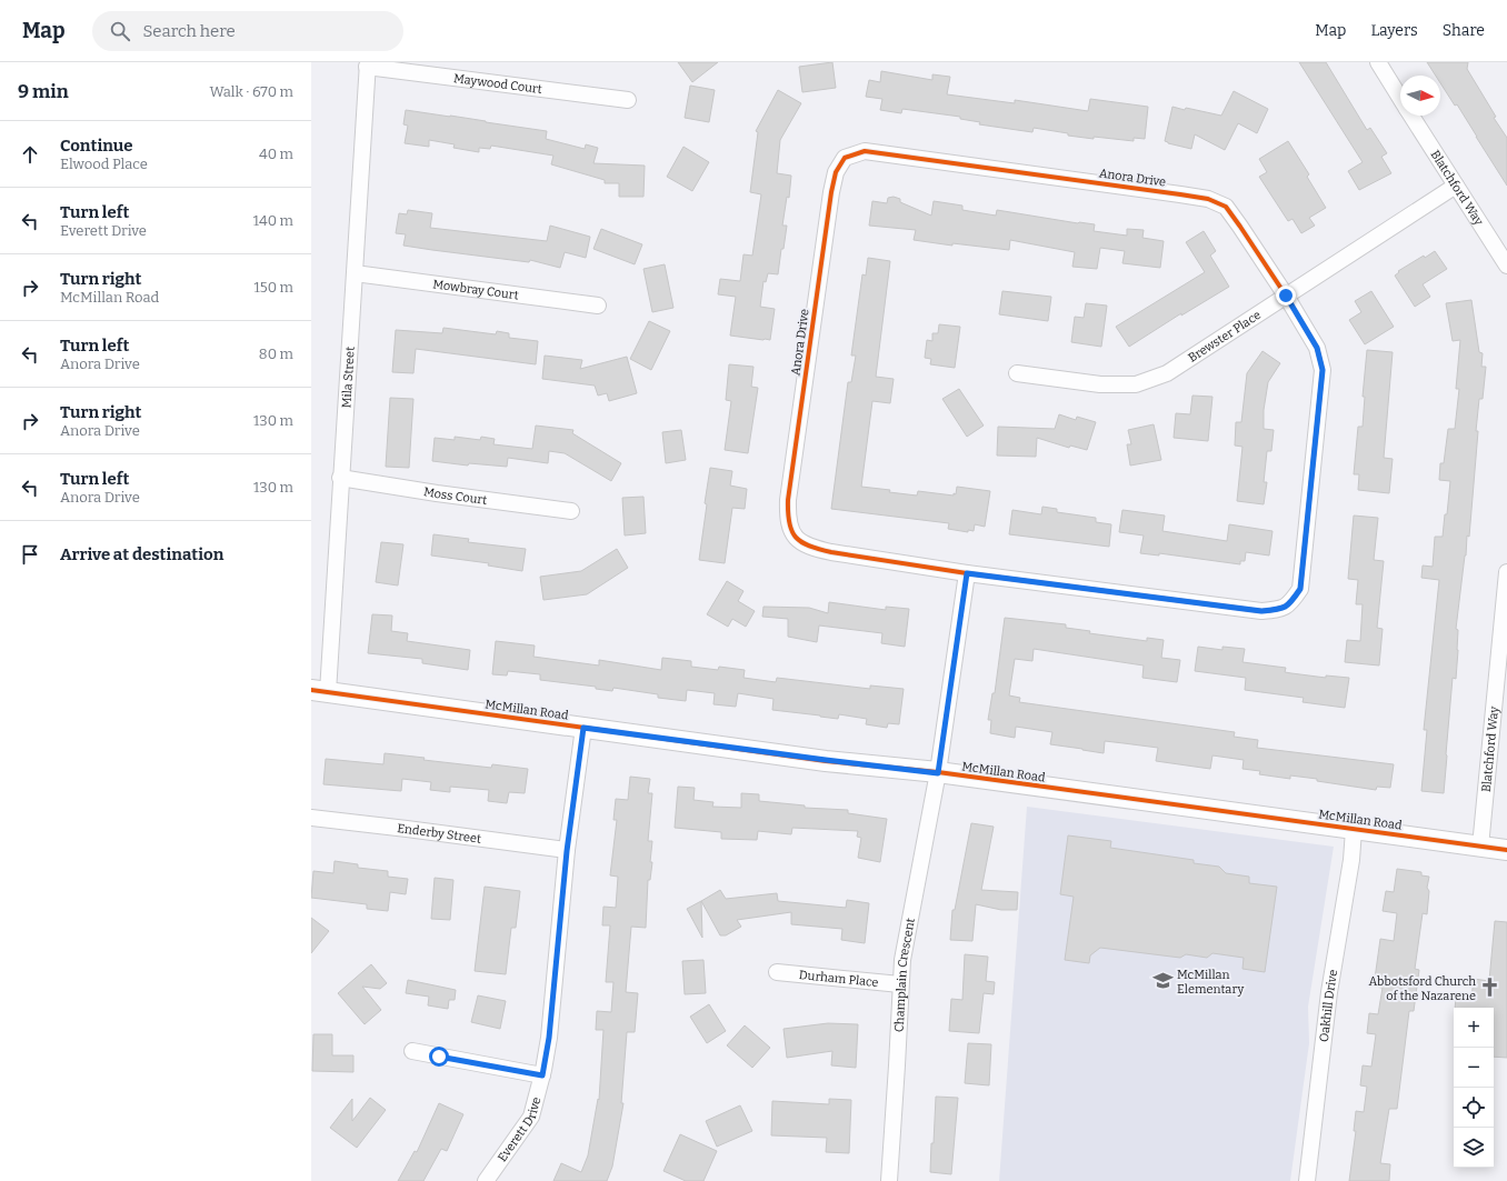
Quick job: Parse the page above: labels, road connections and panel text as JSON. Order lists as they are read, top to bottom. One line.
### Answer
{"streets":{"street":["Maywood Court","Anora Drive","Blatchford Way","Mowbray Court","Brewster Place","Mila Street","Moss Court","McMillan Road","Enderby Street","Champlain Crescent","Durham Place","Oakhill Drive","Everett Drive"]},"crossings":[["Maywood Court","Mila Street"],["Anora Drive","Brewster Place"],["Blatchford Way","Brewster Place"],["Blatchford Way","McMillan Road"],["Mowbray Court","Mila Street"],["Mila Street","Moss Court"],["Mila Street","McMillan Road"],["McMillan Road","Champlain Crescent"],["McMillan Road","Oakhill Drive"],["McMillan Road","Everett Drive"],["Enderby Street","Everett Drive"],["Champlain Crescent","Durham Place"]],"places":{"school or university":["McMillan Elementary"],"church":["Abbotsford Church of the Nazarene"]},"north":"right","page":{"header":"Map","search":"Search here","nav":["Map","Layers","Share"],"heading":["9 min","Walk · 670 m"],"list":[["Continue","Elwood Place","40 m"],["Turn left","Everett Drive","140 m"],["Turn right","McMillan Road","150 m"],["Turn left","Anora Drive","80 m"],["Turn right","Anora Drive","130 m"],["Turn left","Anora Drive","130 m"],"Arrive at destination"],"map_buttons":["+","−"]}}
